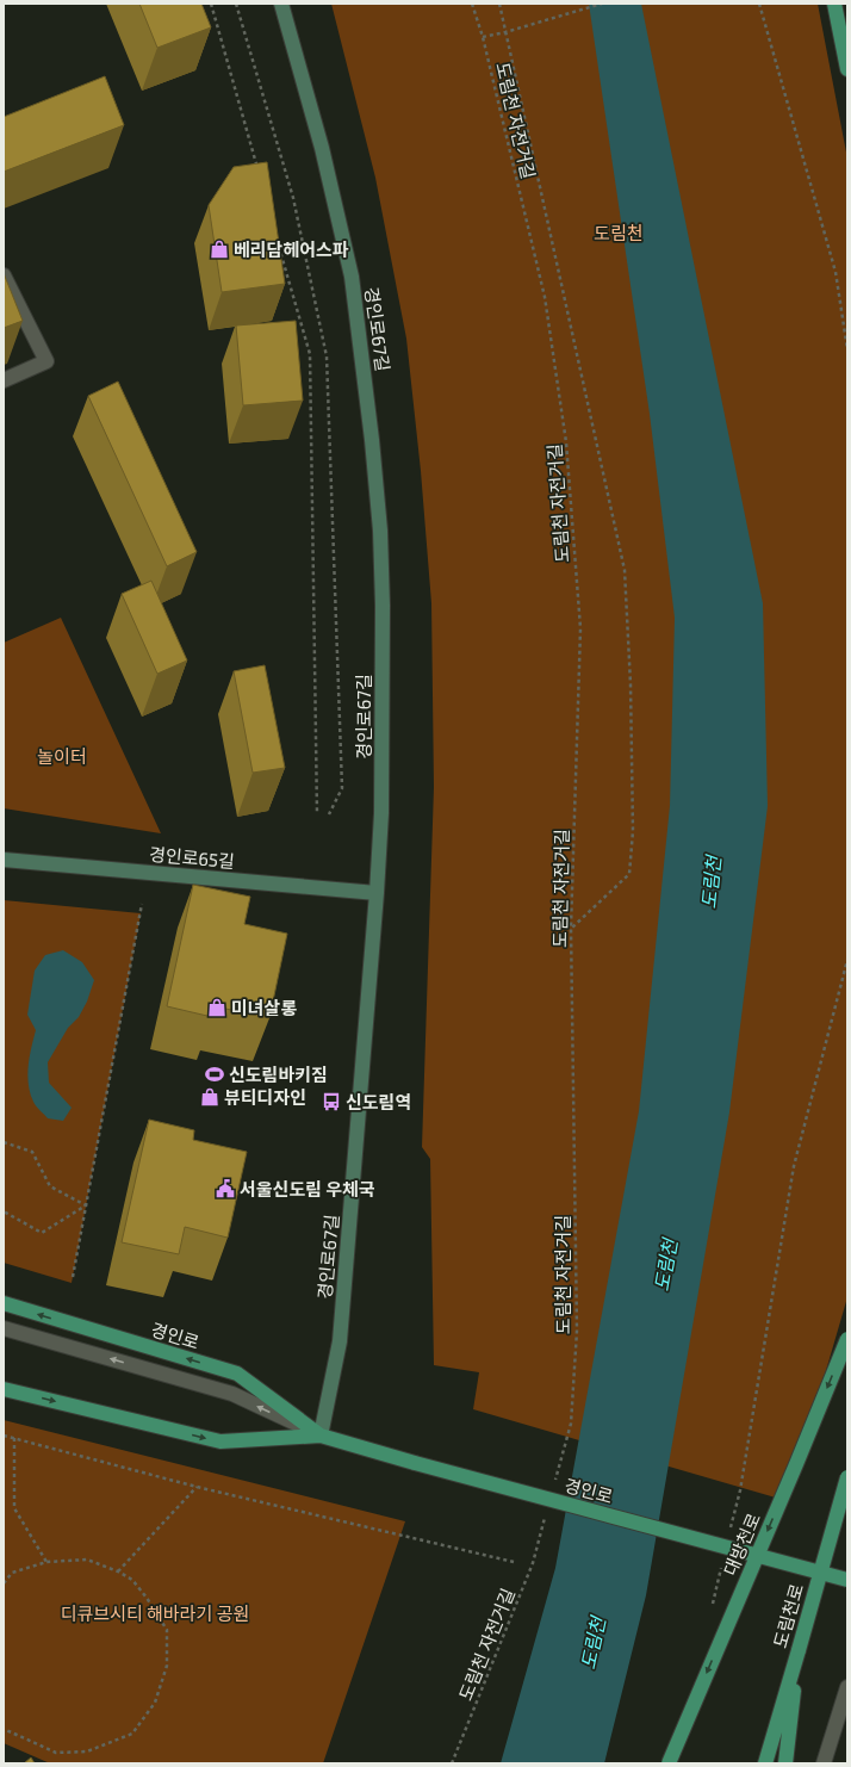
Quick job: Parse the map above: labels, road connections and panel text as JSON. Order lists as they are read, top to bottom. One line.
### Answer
{"streets":{"main road":["경인로","대방천로","도림천로"],"street":["경인로67길","경인로65길"],"path":["도림천 자전거길"]},"crossings":[["경인로67길","경인로65길"],["경인로67길","경인로"]],"one_way":["대방천로"],"water":["도림천"],"parks":["도림천","놀이터","디큐브시티 해바라기 공원"],"places":{"shop":["베리담헤어스파","미녀살롱","뷰티디자인"],"sports":["신도림바키짐"],"bus stop":["신도림역"],"public building":["서울신도림 우체국"]}}
